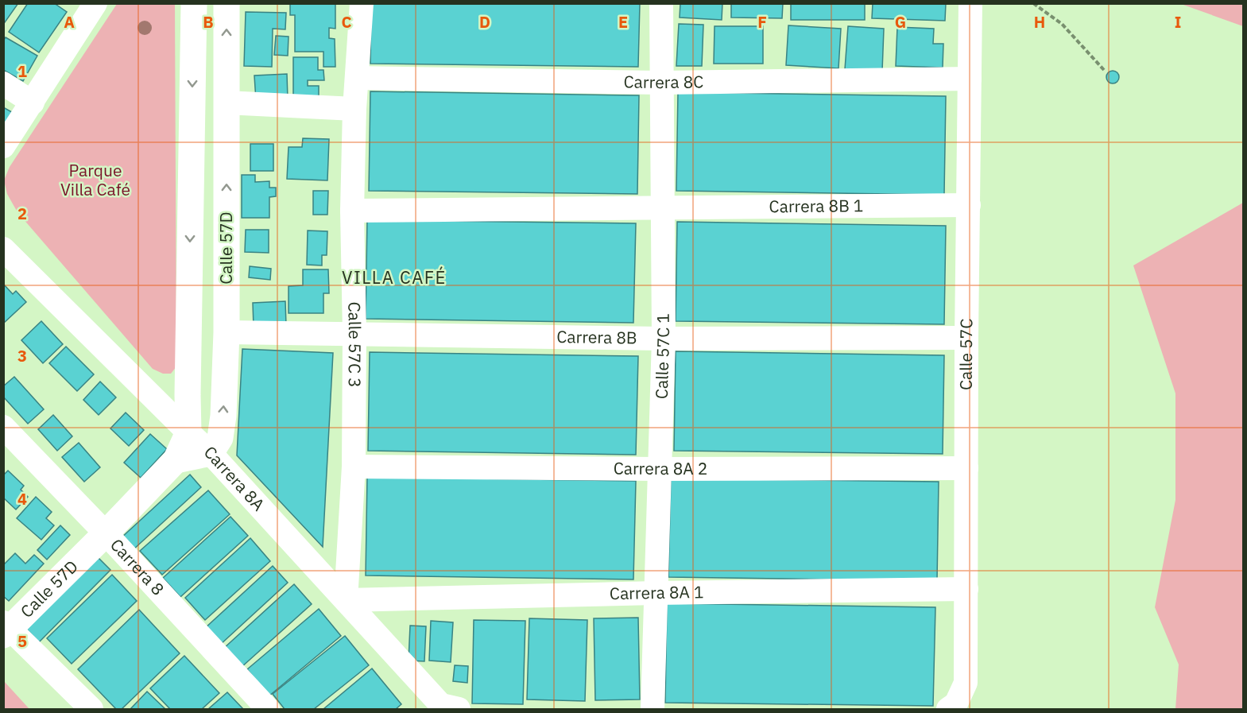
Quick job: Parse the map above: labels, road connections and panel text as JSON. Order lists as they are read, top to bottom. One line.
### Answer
{"streets":{"street":["Carrera 8C","Carrera 8B 1","Calle 57D","Carrera 8B","Calle 57C 3","Calle 57C","Calle 57C 1","Carrera 8A 2","Carrera 8A","Carrera 8","Carrera 8A 1"]},"crossings":[["Carrera 8C","Calle 57C 3"],["Carrera 8C","Calle 57C"],["Carrera 8C","Calle 57C 1"],["Carrera 8B 1","Calle 57C"],["Carrera 8B 1","Calle 57C 1"],["Calle 57D","Carrera 8B"],["Calle 57D","Carrera 8A"],["Calle 57D","Carrera 8"],["Carrera 8B","Calle 57C 3"],["Carrera 8B","Calle 57C"],["Carrera 8B","Calle 57C 1"],["Calle 57C 3","Carrera 8A 2"],["Calle 57C 3","Carrera 8A"],["Calle 57C 3","Carrera 8A 1"],["Calle 57C","Carrera 8A 2"],["Calle 57C","Carrera 8A 1"],["Calle 57C 1","Carrera 8A 2"],["Calle 57C 1","Carrera 8A 1"],["Carrera 8A","Carrera 8A 1"]],"districts":["VILLA CAFÉ"],"parks":["Parque Villa Café"],"grid":{"columns":["A","B","C","D","E","F","G","H","I"],"rows":["1","2","3","4","5"]}}
